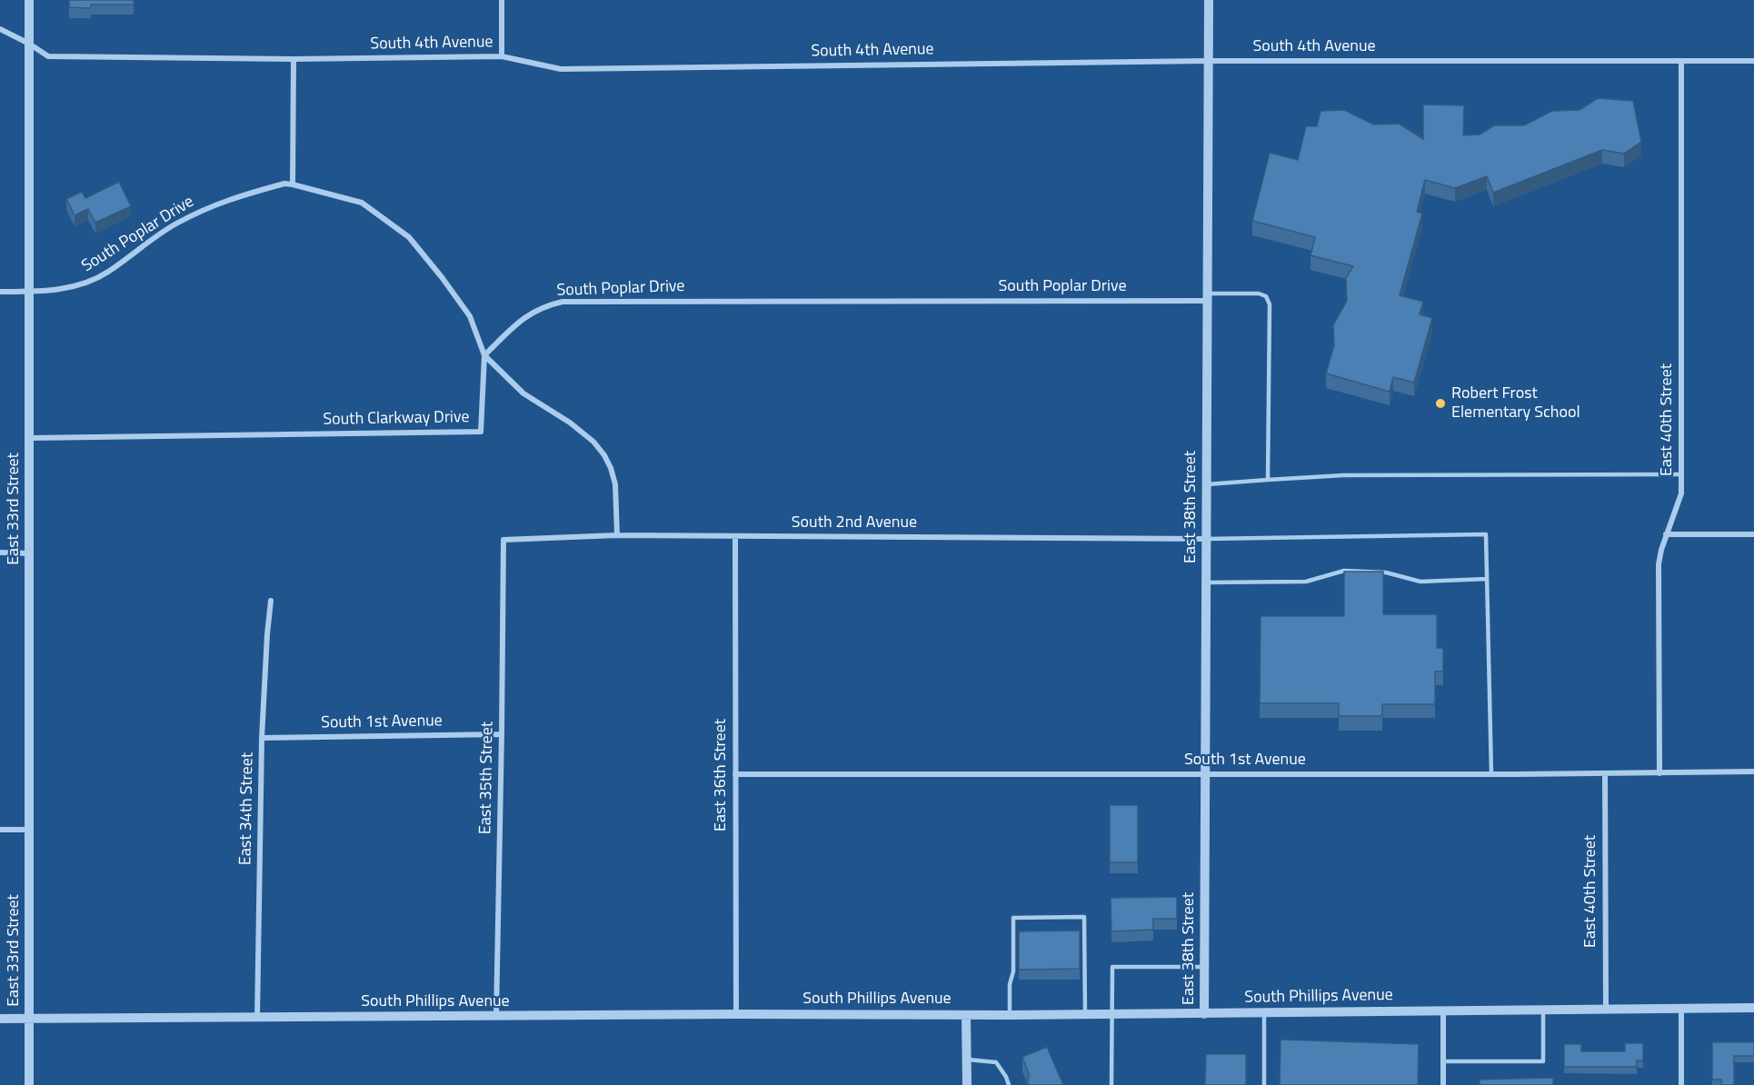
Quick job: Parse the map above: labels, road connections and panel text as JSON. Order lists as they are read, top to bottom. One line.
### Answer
{"streets":{"street":["South 4th Avenue","South Poplar Drive","South Clarkway Drive","East 40th Street","East 38th Street","East 33rd Street","South 2nd Avenue","South 1st Avenue","East 36th Street","East 35th Street","East 34th Street","South Phillips Avenue"]},"crossings":[["South 4th Avenue","East 40th Street"],["South 4th Avenue","East 38th Street"],["South 4th Avenue","East 33rd Street"],["South Poplar Drive","South Clarkway Drive"],["South Poplar Drive","East 38th Street"],["South Poplar Drive","East 33rd Street"],["South Clarkway Drive","East 33rd Street"],["East 40th Street","South 1st Avenue"],["East 40th Street","South Phillips Avenue"],["East 38th Street","South 2nd Avenue"],["East 38th Street","South 1st Avenue"],["East 38th Street","South Phillips Avenue"],["East 33rd Street","South Phillips Avenue"],["South 2nd Avenue","East 36th Street"],["South 2nd Avenue","East 35th Street"],["South 1st Avenue","East 36th Street"],["South 1st Avenue","East 35th Street"],["South 1st Avenue","East 34th Street"],["East 36th Street","South Phillips Avenue"],["East 35th Street","South Phillips Avenue"],["East 34th Street","South Phillips Avenue"]],"places":["Robert Frost Elementary School"]}
